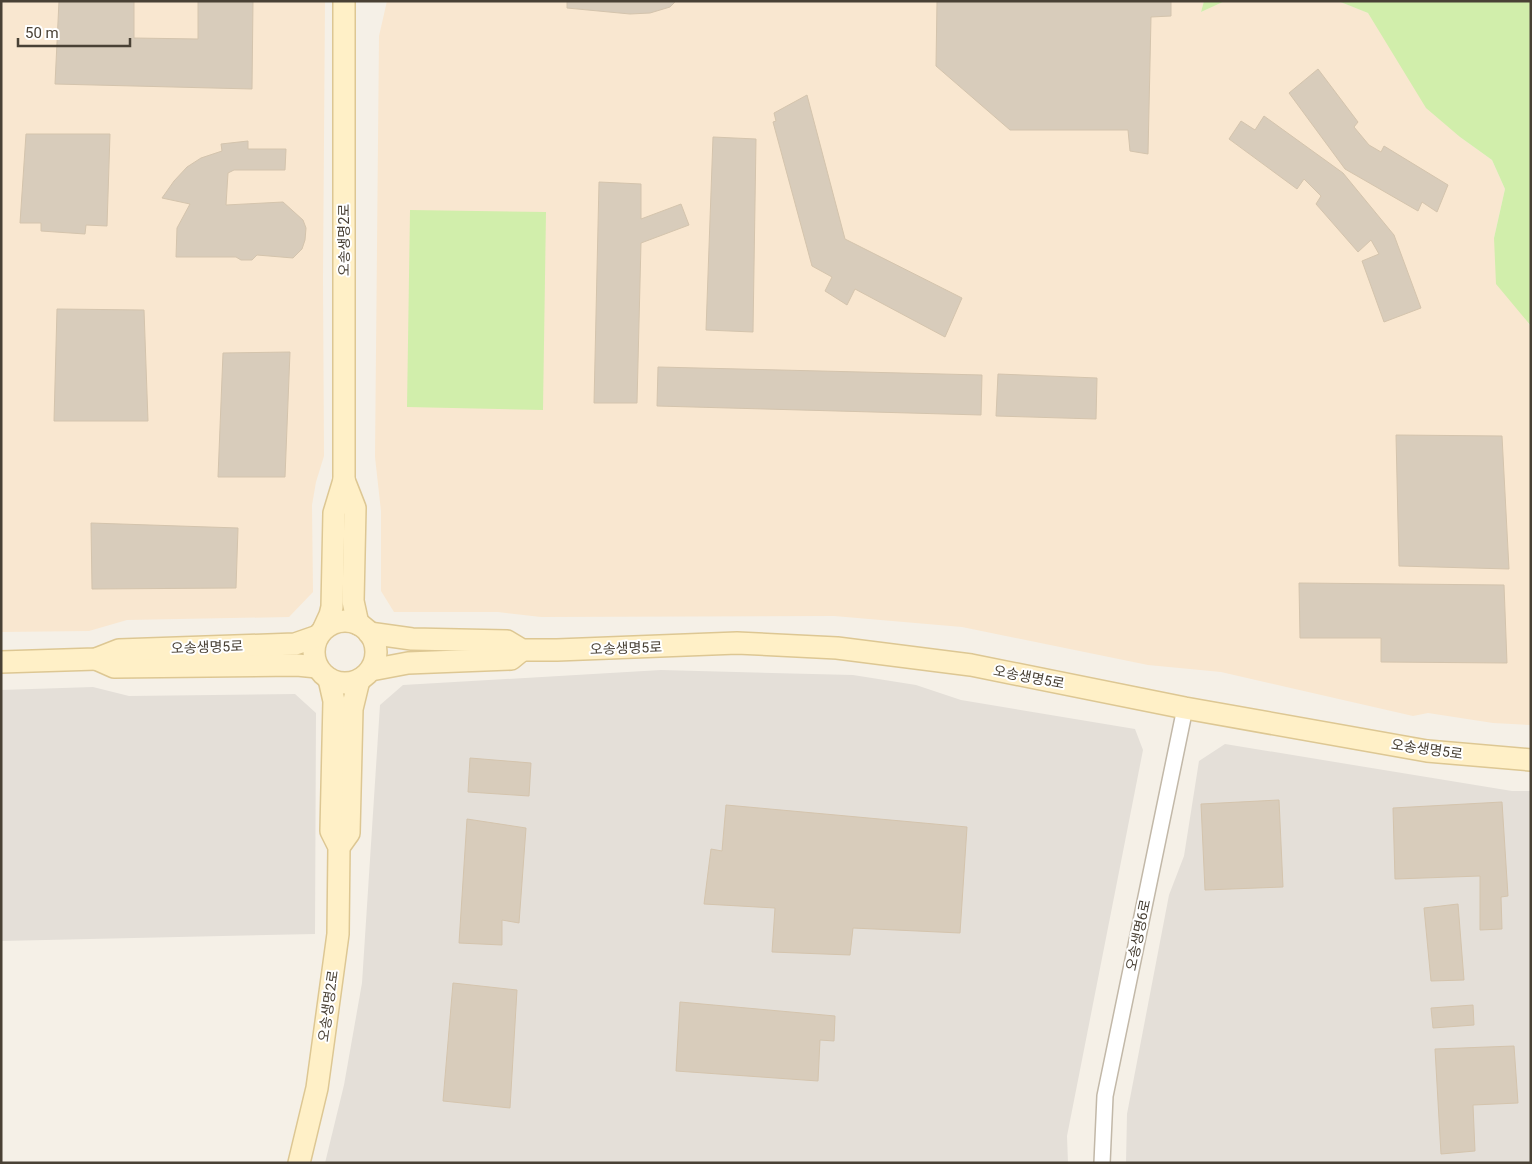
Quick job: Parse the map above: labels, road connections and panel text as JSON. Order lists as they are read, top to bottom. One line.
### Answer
{"streets":{"street":["오송생명2로","오송생명5로","오송생명6로"]},"crossings":[["오송생명2로","오송생명5로"],["오송생명5로","오송생명6로"]],"scale_bar":"50 m"}
